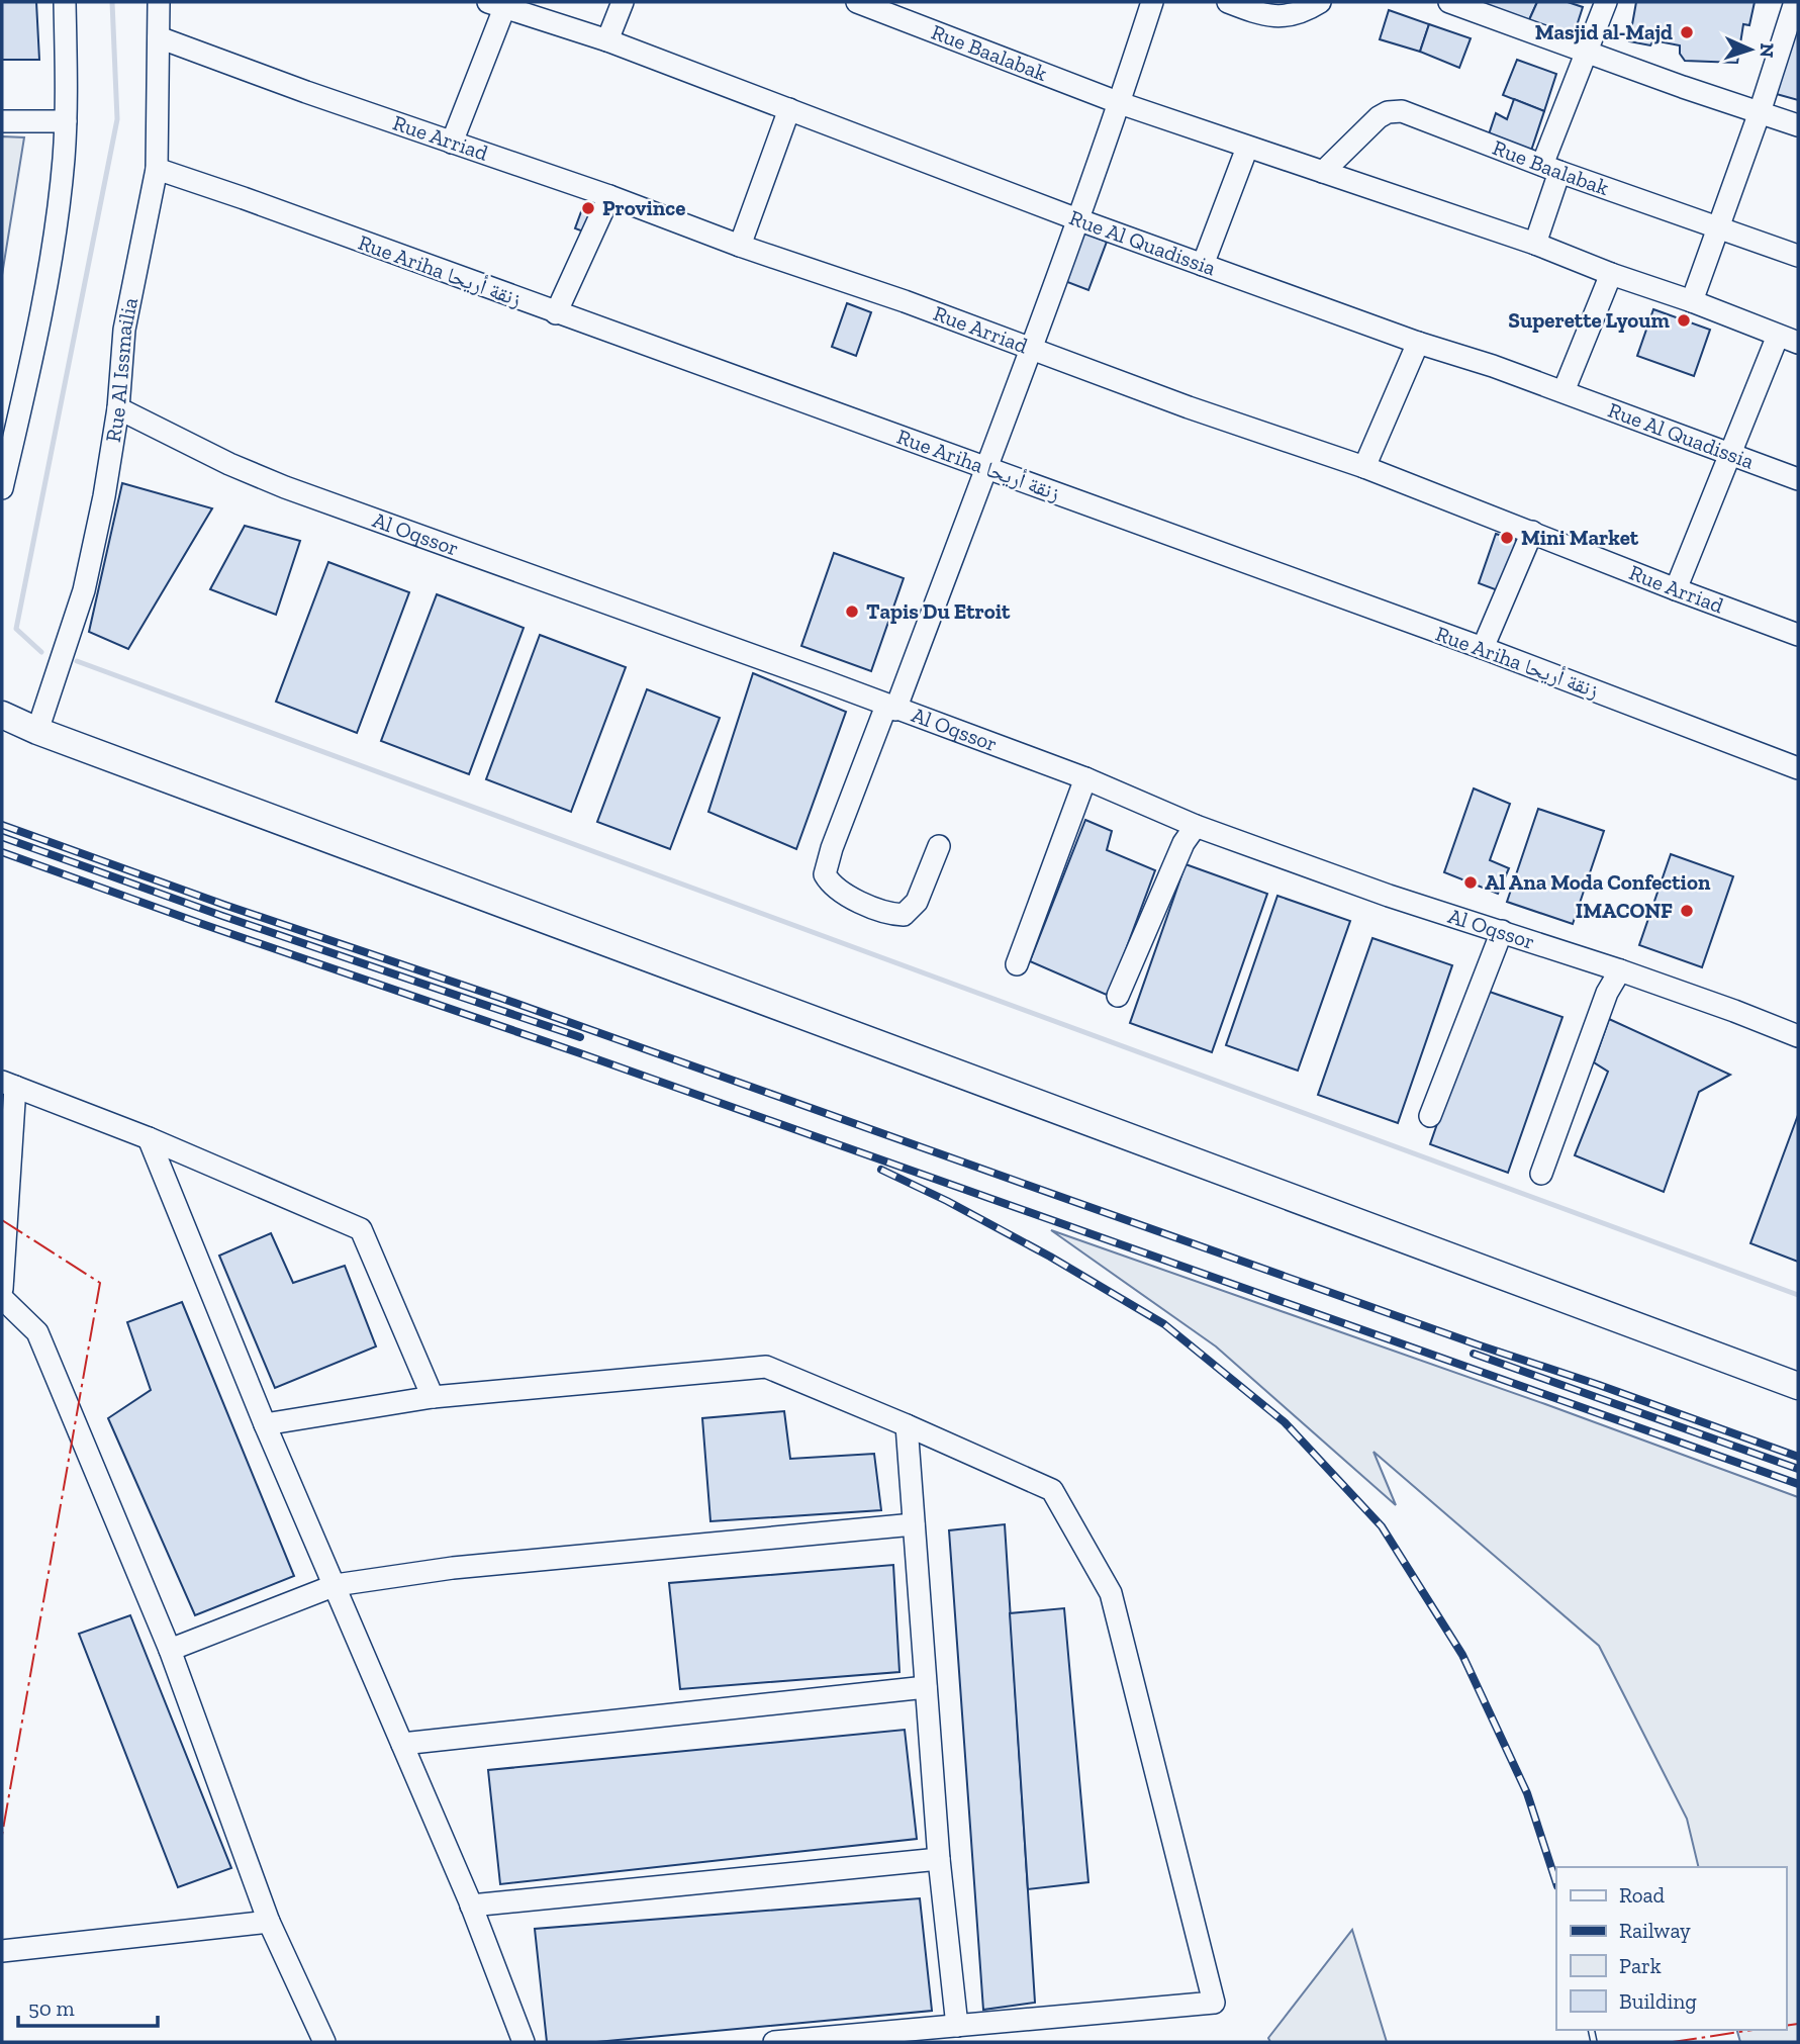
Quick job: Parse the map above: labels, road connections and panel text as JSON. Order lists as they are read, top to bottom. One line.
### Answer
{"streets":{"street":["Rue Baalabak","Rue Arriad","Rue Al Quadissia","Rue Ariha زنقة أريحا","Rue Al Issmailia","Al Oqssor"]},"crossings":[["Rue Arriad","Rue Al Issmailia"],["Rue Ariha زنقة أريحا","Rue Al Issmailia"],["Rue Al Issmailia","Al Oqssor"]],"places":["Masjid al-Majd","Province","Superette Lyoum","Mini Market","Tapis Du Etroit","Al Ana Moda Confection","IMACONF"],"legend":["Road","Railway","Park","Building"],"scale_bar":"50 m","north":"right"}
